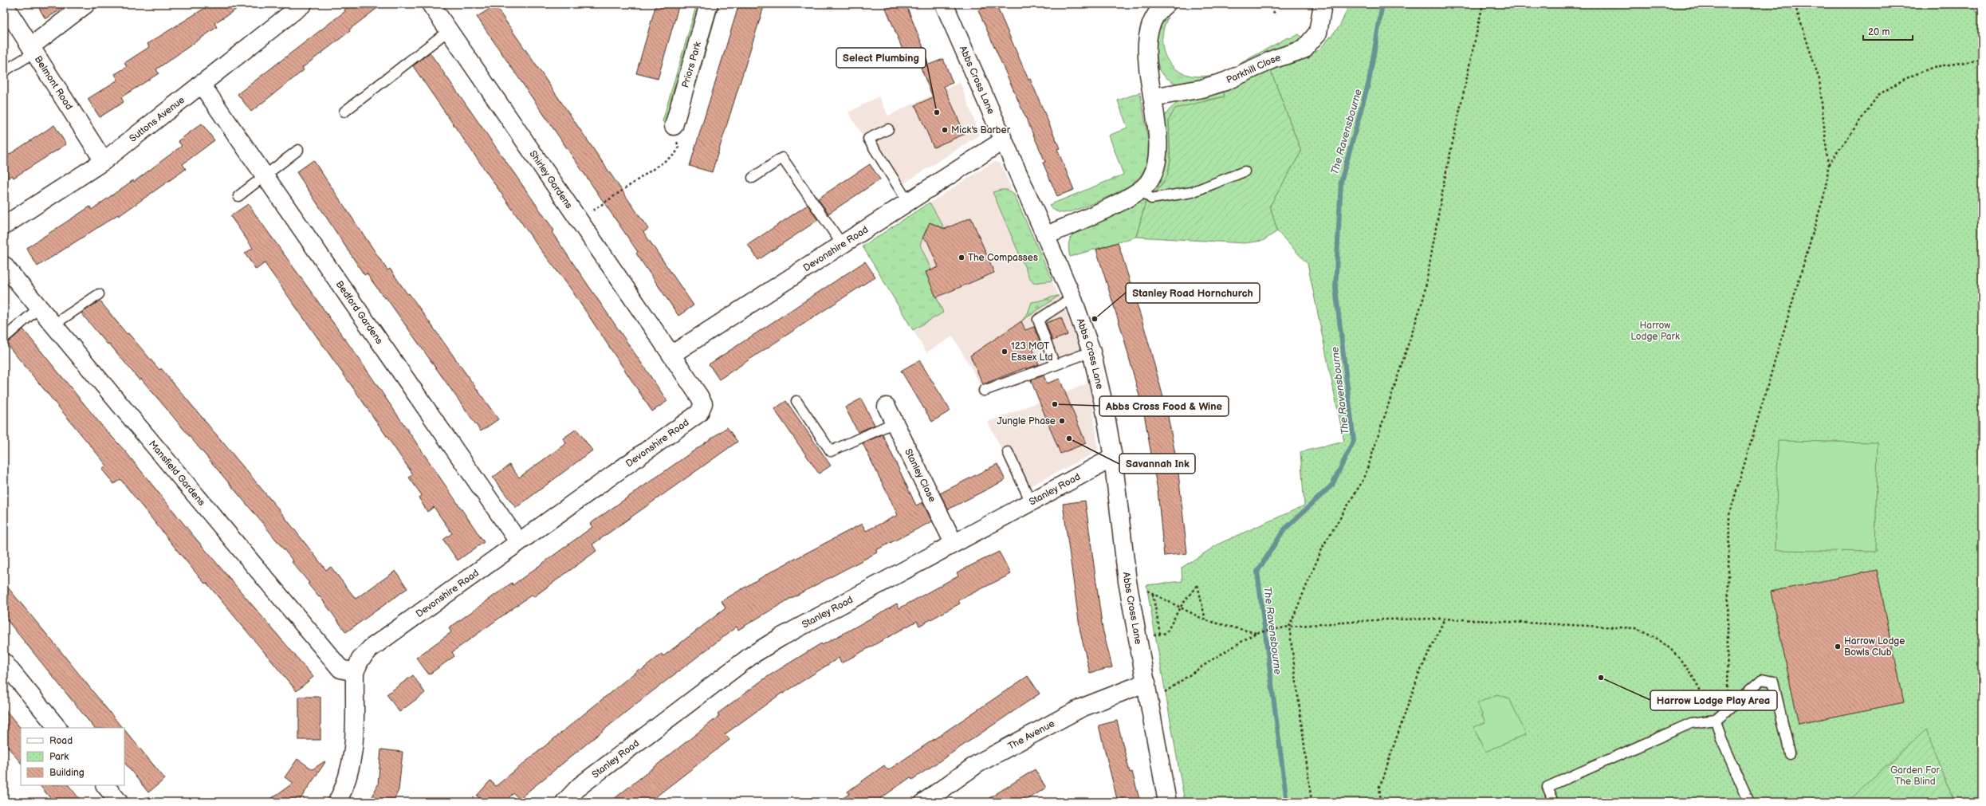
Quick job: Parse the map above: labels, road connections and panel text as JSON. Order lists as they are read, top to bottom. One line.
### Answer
{"streets":{"street":["Priors Park","Parkhill Close","Abbs Cross Lane","Belmont Road","Suttons Avenue","Shirley Gardens","Devonshire Road","Bedford Gardens","Mansfield Gardens","Stanley Close","Stanley Road","The Avenue"]},"crossings":[["Abbs Cross Lane","Devonshire Road"],["Abbs Cross Lane","Stanley Road"],["Abbs Cross Lane","The Avenue"],["Belmont Road","Suttons Avenue"],["Suttons Avenue","Bedford Gardens"],["Shirley Gardens","Devonshire Road"],["Devonshire Road","Bedford Gardens"],["Devonshire Road","Mansfield Gardens"],["Stanley Close","Stanley Road"]],"water":["The Ravensbourne"],"parks":["Harrow Lodge Park","Garden For The Blind"],"places":["Select Plumbing","Mick's Barber","The Compasses","Stanley Road Hornchurch","123 MOT Essex Ltd","Abbs Cross Food & Wine","Jungle Phase","Savannah Ink","Harrow Lodge Bowls Club","Harrow Lodge Play Area"],"legend":["Road","Park","Building"],"scale_bar":"20 m"}
